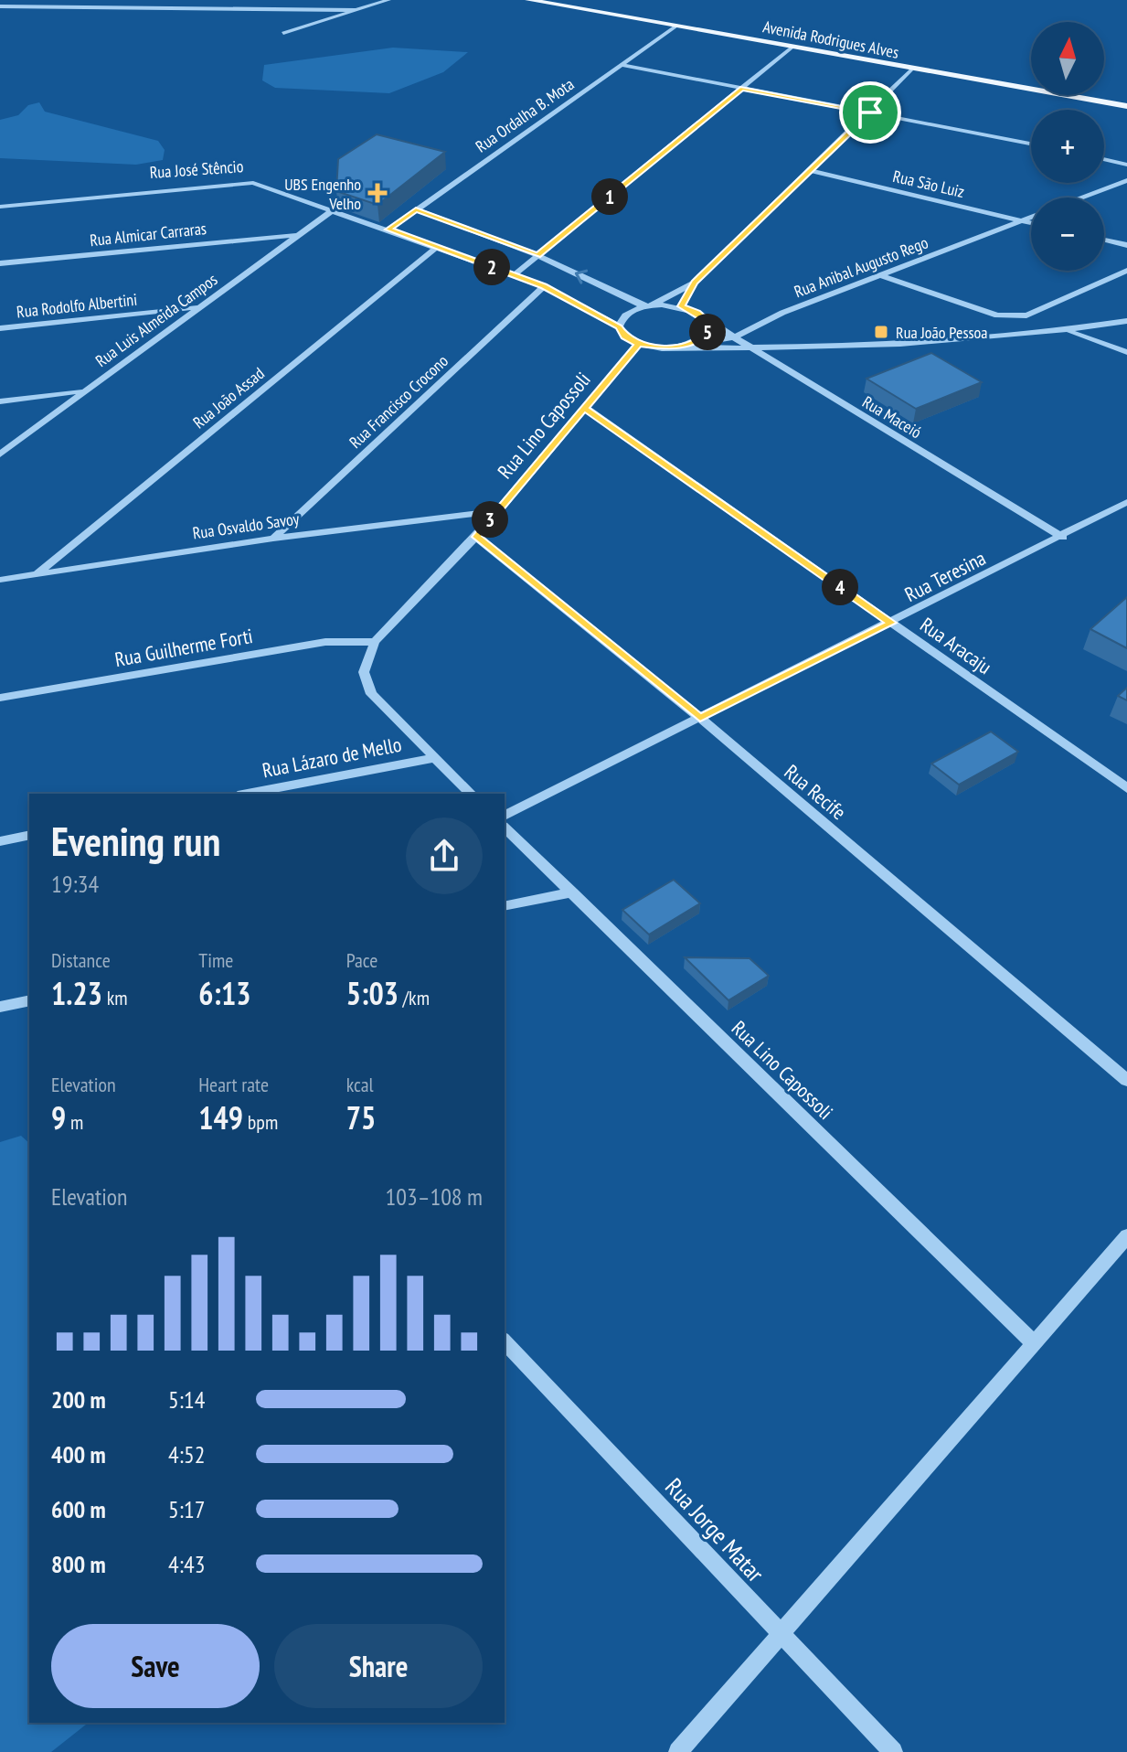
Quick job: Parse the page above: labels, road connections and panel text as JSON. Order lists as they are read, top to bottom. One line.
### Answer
{"streets":{"main road":["Avenida Rodrigues Alves"],"street":["Rua Ordalha B. Mota","Rua José Stêncio","Rua São Luiz","Rua Almicar Carraras","Rua Anibal Augusto Rego","Rua Rodolfo Albertini","Rua Luis Almeida Campos","Rua João Assad","Rua Francisco Crocono","Rua Maceió","Rua Lino Capossoli","Rua Osvaldo Savoy","Rua Teresina","Rua Aracaju","Rua Guilherme Forti","Rua Lázaro de Mello","Rua Recife","Rua Jorge Matar"]},"crossings":[["Avenida Rodrigues Alves","Rua Ordalha B. Mota"],["Rua Ordalha B. Mota","Rua José Stêncio"],["Rua José Stêncio","Rua Luis Almeida Campos"],["Rua José Stêncio","Rua João Assad"],["Rua José Stêncio","Rua Francisco Crocono"],["Rua José Stêncio","Rua Lino Capossoli"],["Rua São Luiz","Rua Anibal Augusto Rego"],["Rua Almicar Carraras","Rua Luis Almeida Campos"],["Rua Anibal Augusto Rego","Rua Maceió"],["Rua Rodolfo Albertini","Rua Luis Almeida Campos"],["Rua João Assad","Rua Osvaldo Savoy"],["Rua Francisco Crocono","Rua Osvaldo Savoy"],["Rua Maceió","Rua Teresina"],["Rua Lino Capossoli","Rua Osvaldo Savoy"],["Rua Lino Capossoli","Rua Aracaju"],["Rua Lino Capossoli","Rua Guilherme Forti"],["Rua Lino Capossoli","Rua Lázaro de Mello"],["Rua Lino Capossoli","Rua Recife"],["Rua Teresina","Rua Aracaju"],["Rua Teresina","Rua Recife"]],"places":{"health":["UBS Engenho Velho"],"transit":["Rua João Pessoa"]},"north":"top","page":{"map_buttons":["+","−"],"pins":["1","2","5","3","4"],"heading":["Evening run","19:34"],"stats":[["Distance","1.23 km"],["Time","6:13"],["Pace","5:03 /km"],["Elevation","9 m"],["Heart rate","149 bpm"],["kcal","75"]],"chart":["Elevation","103–108 m"],"list":[{"name":"200 m","note":"5:14"},{"name":"400 m","note":"4:52"},{"name":"600 m","note":"5:17"},{"name":"800 m","note":"4:43"}],"buttons":["Save","Share"]}}
